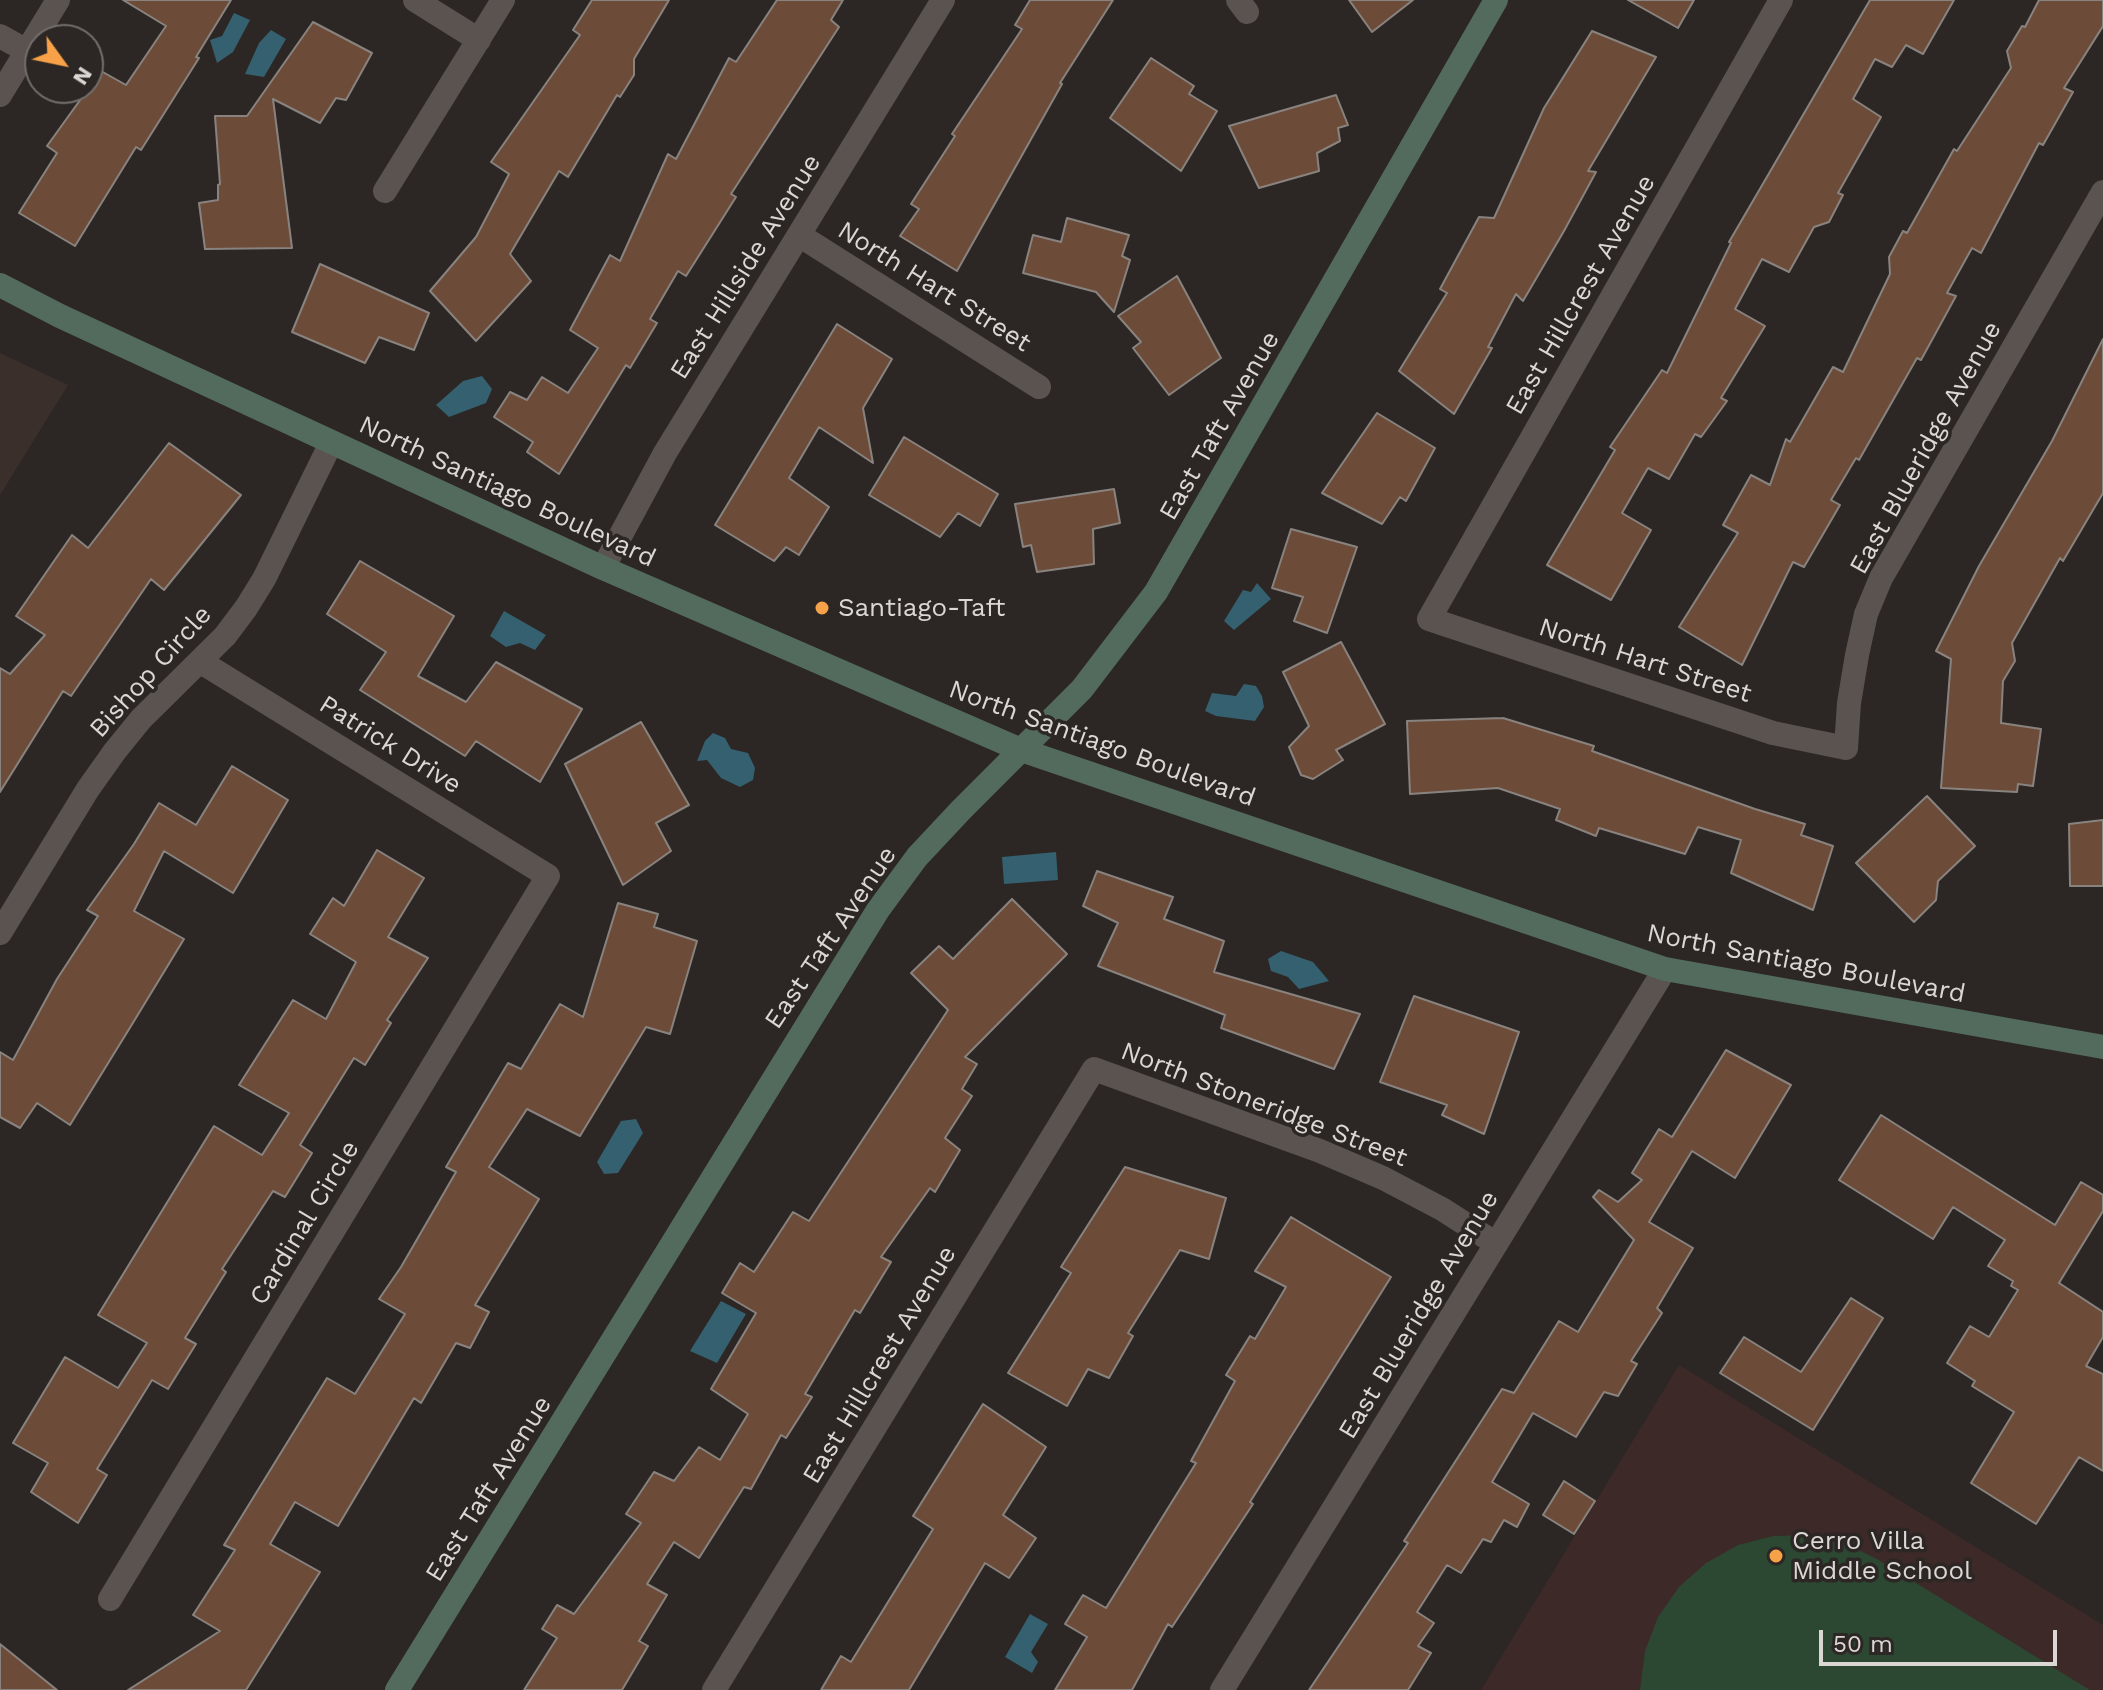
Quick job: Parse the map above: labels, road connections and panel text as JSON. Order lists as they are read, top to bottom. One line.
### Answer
{"streets":{"main road":["East Taft Avenue","North Santiago Boulevard"],"street":["East Hillside Avenue","North Hart Street","East Hillcrest Avenue","East Blueridge Avenue","Bishop Circle","Patrick Drive","North Stoneridge Street","Cardinal Circle"]},"crossings":[["East Hillside Avenue","North Hart Street"],["East Hillside Avenue","North Santiago Boulevard"],["North Hart Street","East Hillcrest Avenue"],["North Hart Street","East Blueridge Avenue"],["East Hillcrest Avenue","North Stoneridge Street"],["East Taft Avenue","North Santiago Boulevard"],["East Blueridge Avenue","North Santiago Boulevard"],["East Blueridge Avenue","North Stoneridge Street"],["North Santiago Boulevard","Bishop Circle"],["Bishop Circle","Patrick Drive"],["Patrick Drive","Cardinal Circle"]],"places":["Santiago-Taft","Cerro Villa Middle School"],"scale_bar":"50 m","north":"bottom right"}
